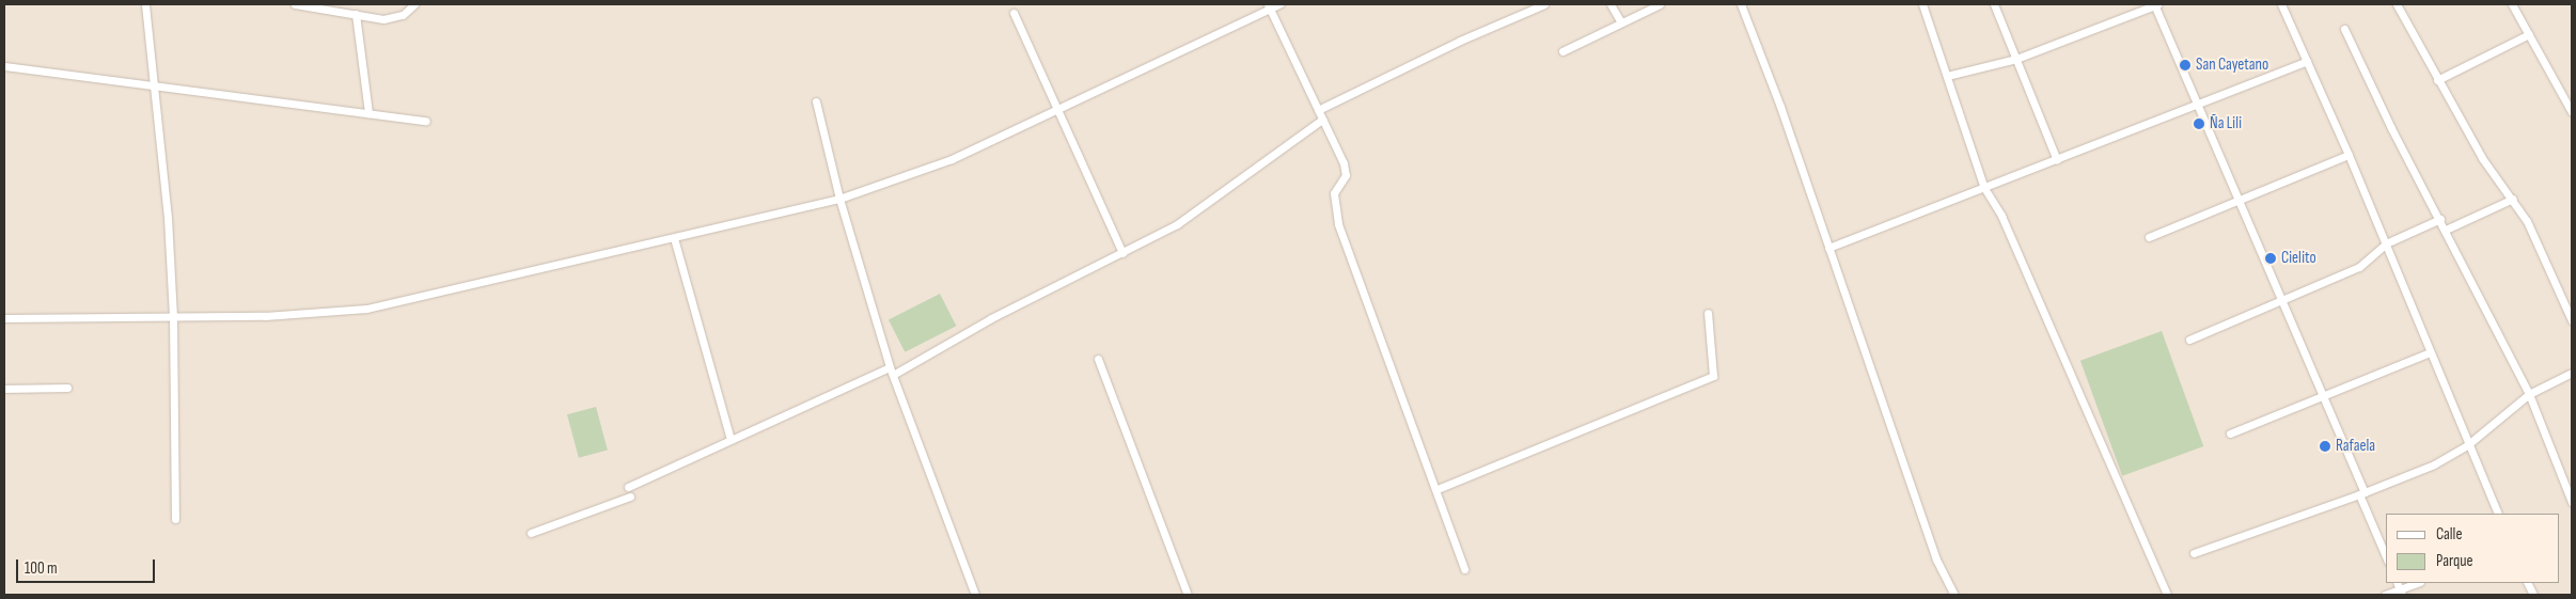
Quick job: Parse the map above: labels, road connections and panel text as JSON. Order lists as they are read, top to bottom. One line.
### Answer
{"places":["San Cayetano","Ña Lili","Cielito","Rafaela"],"legend":["Calle","Parque"],"scale_bar":"100 m"}
